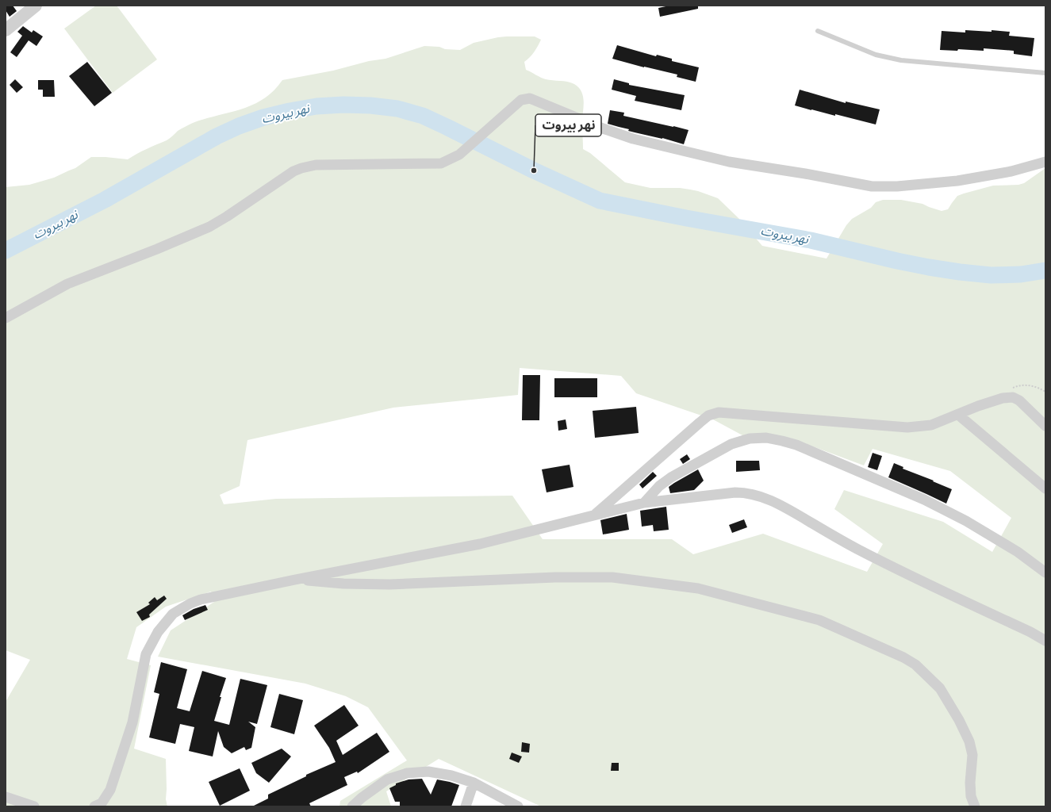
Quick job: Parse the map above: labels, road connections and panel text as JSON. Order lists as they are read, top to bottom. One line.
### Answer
{"water":["نهر بيروت"],"places":["نهر بيروت"]}
